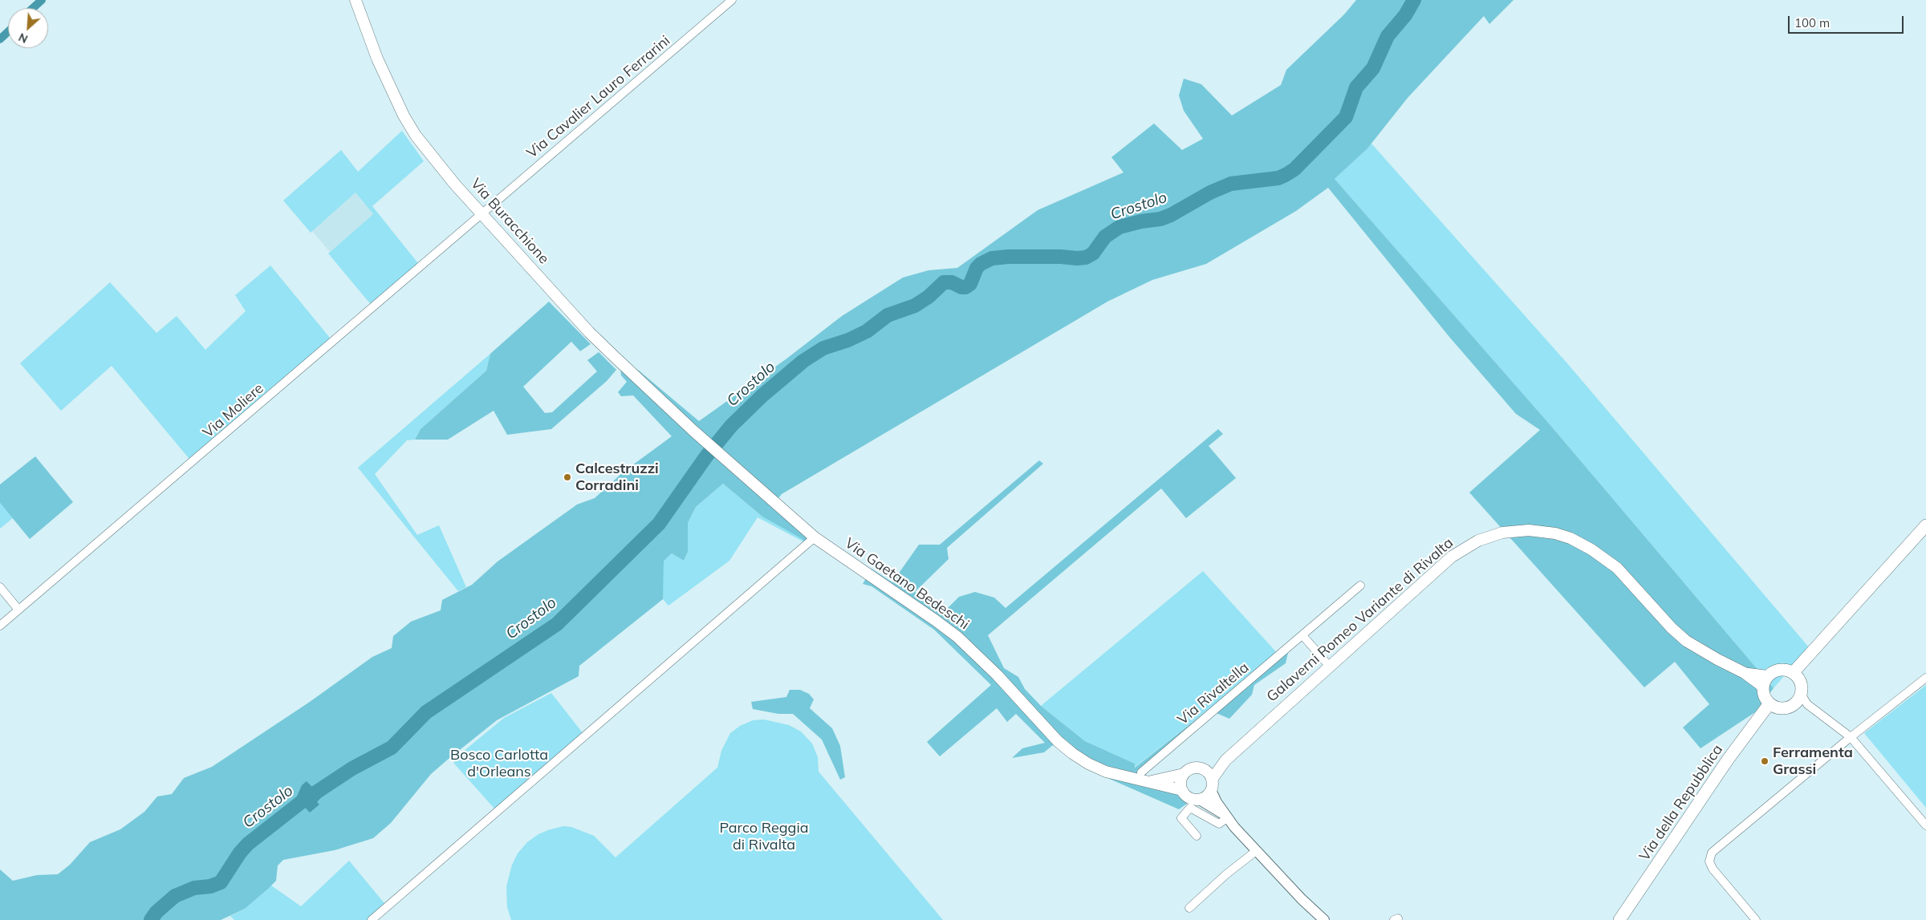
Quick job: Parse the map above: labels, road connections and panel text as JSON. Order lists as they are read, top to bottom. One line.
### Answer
{"streets":{"main road":["Via Buracchione","Via Gaetano Bedeschi","Galaverni Romeo Variante di Rivalta","Via della Repubblica"],"street":["Via Cavalier Lauro Ferrarini","Via Moliere","Via Rivaltella"]},"crossings":[["Via Cavalier Lauro Ferrarini","Via Buracchione"],["Via Cavalier Lauro Ferrarini","Via Moliere"],["Via Buracchione","Via Moliere"],["Via Buracchione","Via Gaetano Bedeschi"],["Via Gaetano Bedeschi","Galaverni Romeo Variante di Rivalta"],["Via Gaetano Bedeschi","Via Rivaltella"],["Galaverni Romeo Variante di Rivalta","Via della Repubblica"]],"water":["Crostolo"],"parks":["Bosco Carlotta d'Orleans","Parco Reggia di Rivalta"],"places":["Calcestruzzi Corradini","Ferramenta Grassi"],"scale_bar":"100 m","north":"bottom left"}
